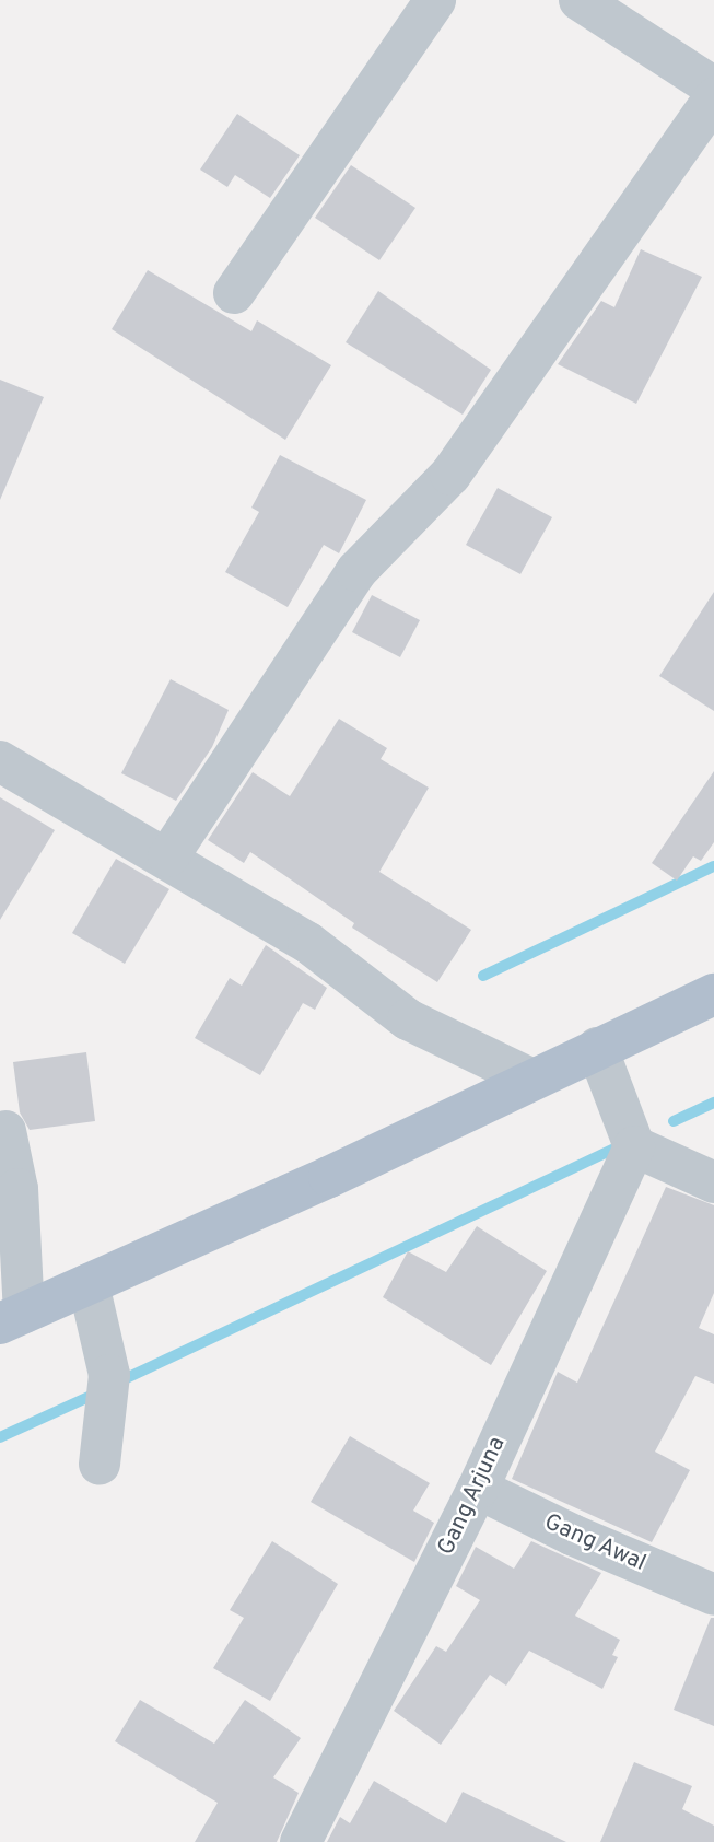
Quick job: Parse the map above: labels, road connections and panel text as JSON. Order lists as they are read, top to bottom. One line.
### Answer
{"streets":{"street":["Gang Arjuna","Gang Awal"]},"crossings":[["Gang Arjuna","Gang Awal"]]}
